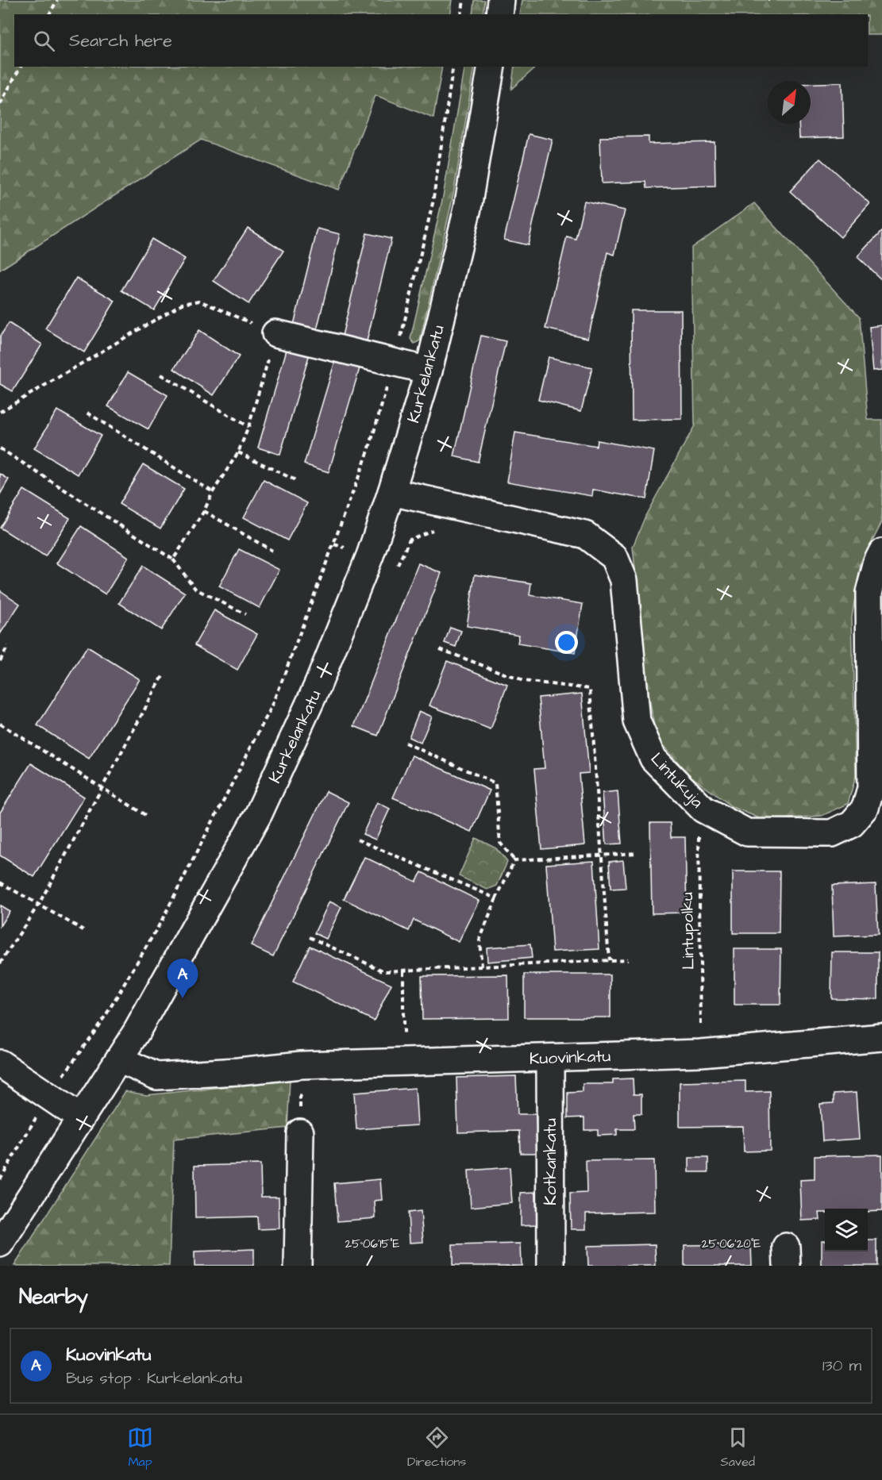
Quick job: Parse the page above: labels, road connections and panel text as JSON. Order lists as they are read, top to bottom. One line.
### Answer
{"streets":{"street":["Kurkelankatu","Lintukuja","Kuovinkatu","Kotkankatu"],"path":["Lintupolku"]},"crossings":[["Kurkelankatu","Lintukuja"],["Kurkelankatu","Kuovinkatu"],["Lintukuja","Lintupolku"],["Lintupolku","Kuovinkatu"],["Kuovinkatu","Kotkankatu"]],"north":"top right","page":{"search":"Search here","pins":"A","heading":"Nearby","list":[{"mark":"A","name":"Kuovinkatu","note":"Bus stop · Kurkelankatu","value":"130 m"}],"nav":["Map","Directions","Saved"]},"coordinates":["25°06'15\"E","25°06'20\"E"]}
